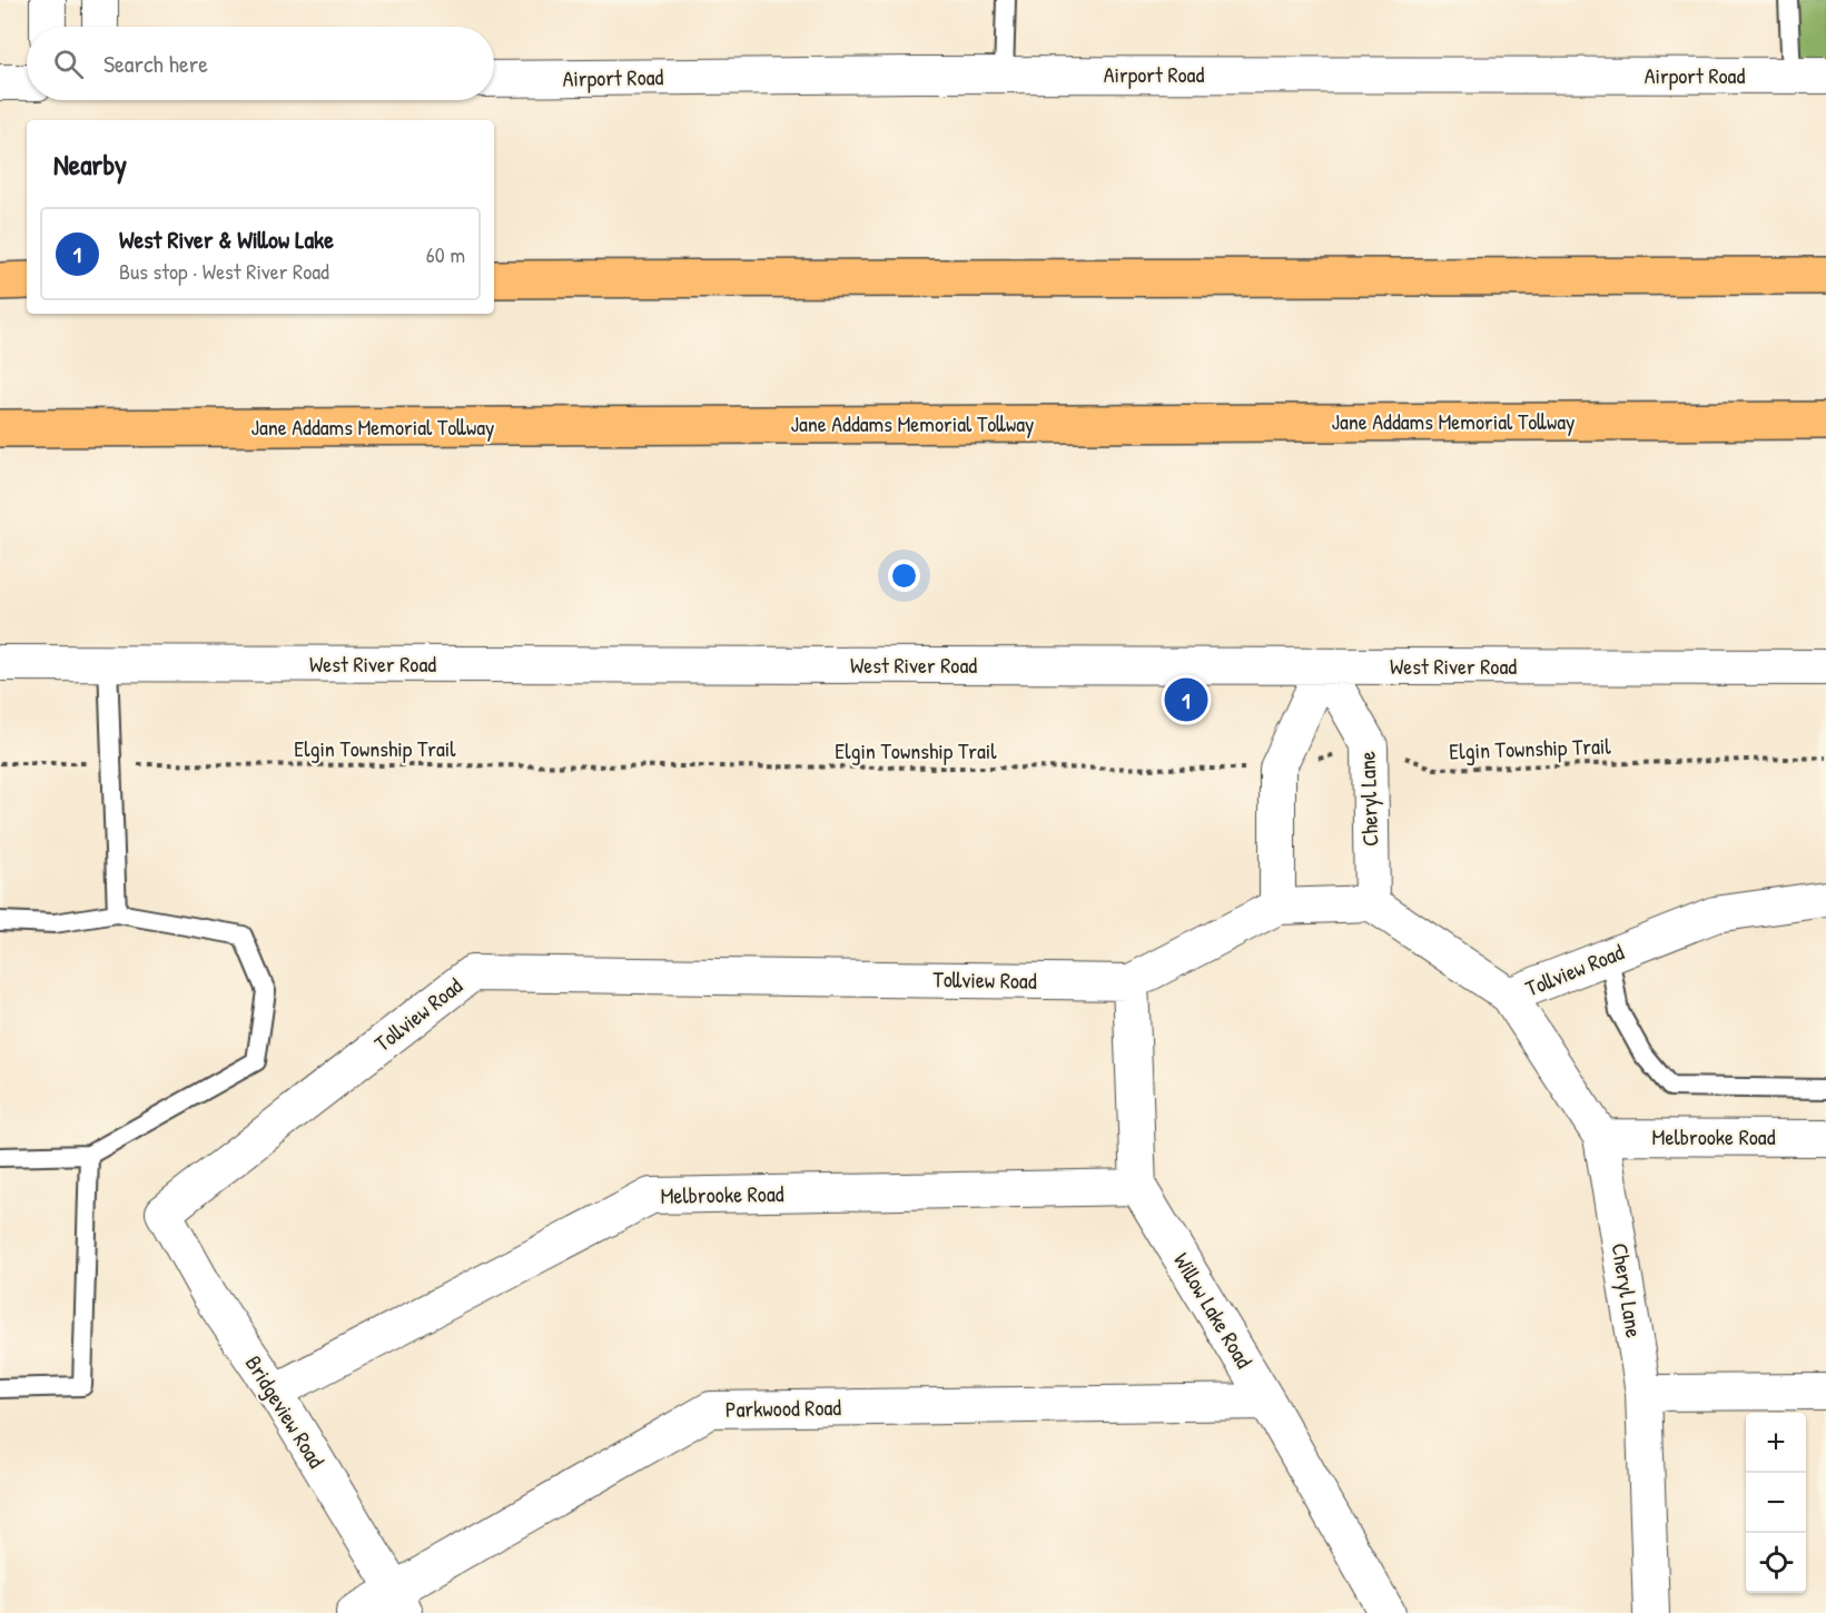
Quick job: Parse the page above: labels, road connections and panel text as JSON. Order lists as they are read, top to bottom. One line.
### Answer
{"streets":{"highway":["Jane Addams Memorial Tollway"],"street":["Airport Road","West River Road","Cheryl Lane","Tollview Road","Melbrooke Road","Willow Lake Road","Parkwood Road","Bridgeview Road"],"path":["Elgin Township Trail"]},"crossings":[["West River Road","Cheryl Lane"],["Elgin Township Trail","Cheryl Lane"],["Cheryl Lane","Tollview Road"],["Cheryl Lane","Melbrooke Road"],["Tollview Road","Willow Lake Road"],["Tollview Road","Bridgeview Road"],["Melbrooke Road","Willow Lake Road"],["Melbrooke Road","Bridgeview Road"],["Willow Lake Road","Parkwood Road"],["Parkwood Road","Bridgeview Road"]],"page":{"search":"Search here","heading":"Nearby","list":[{"mark":"1","name":"West River & Willow Lake","note":"Bus stop · West River Road","value":"60 m"}],"pins":"1","map_buttons":["+","−"]}}
